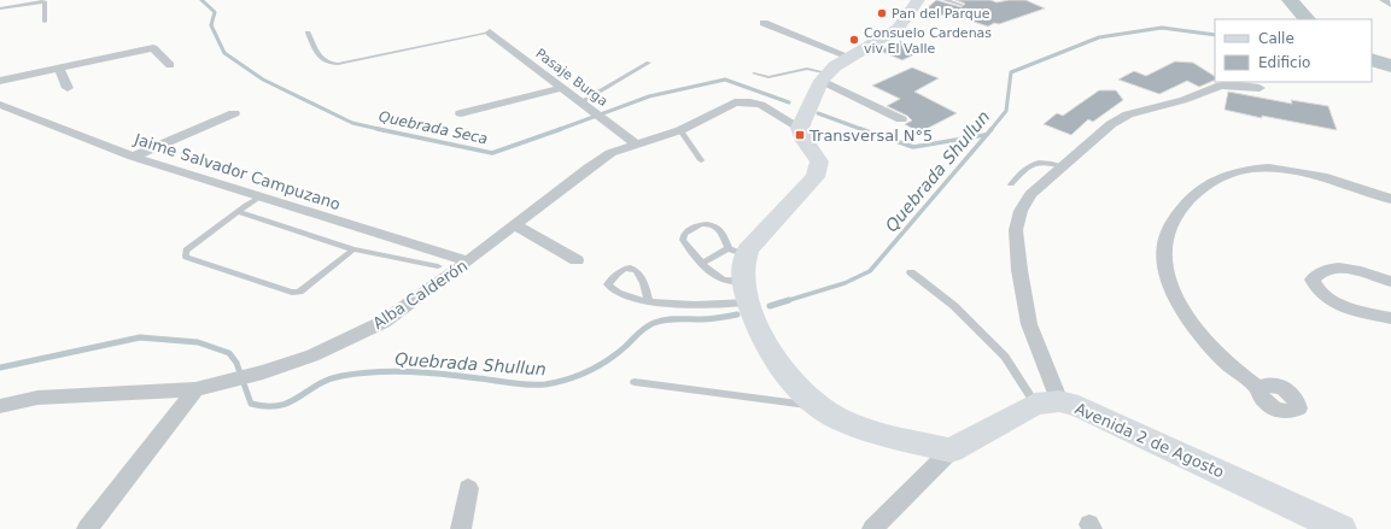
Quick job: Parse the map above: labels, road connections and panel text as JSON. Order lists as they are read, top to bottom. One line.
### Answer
{"streets":{"main road":["Avenida 2 de Agosto"],"street":["Pasaje Burga","Jaime Salvador Campuzano","Alba Calderón"]},"crossings":[["Pasaje Burga","Alba Calderón"],["Jaime Salvador Campuzano","Alba Calderón"]],"water":["Quebrada Seca","Quebrada Shullun"],"places":{"other":["Pan del Parque","Consuelo Cardenas viv El Valle"],"transit":["Transversal N°5"]},"legend":["Calle","Edificio"]}
